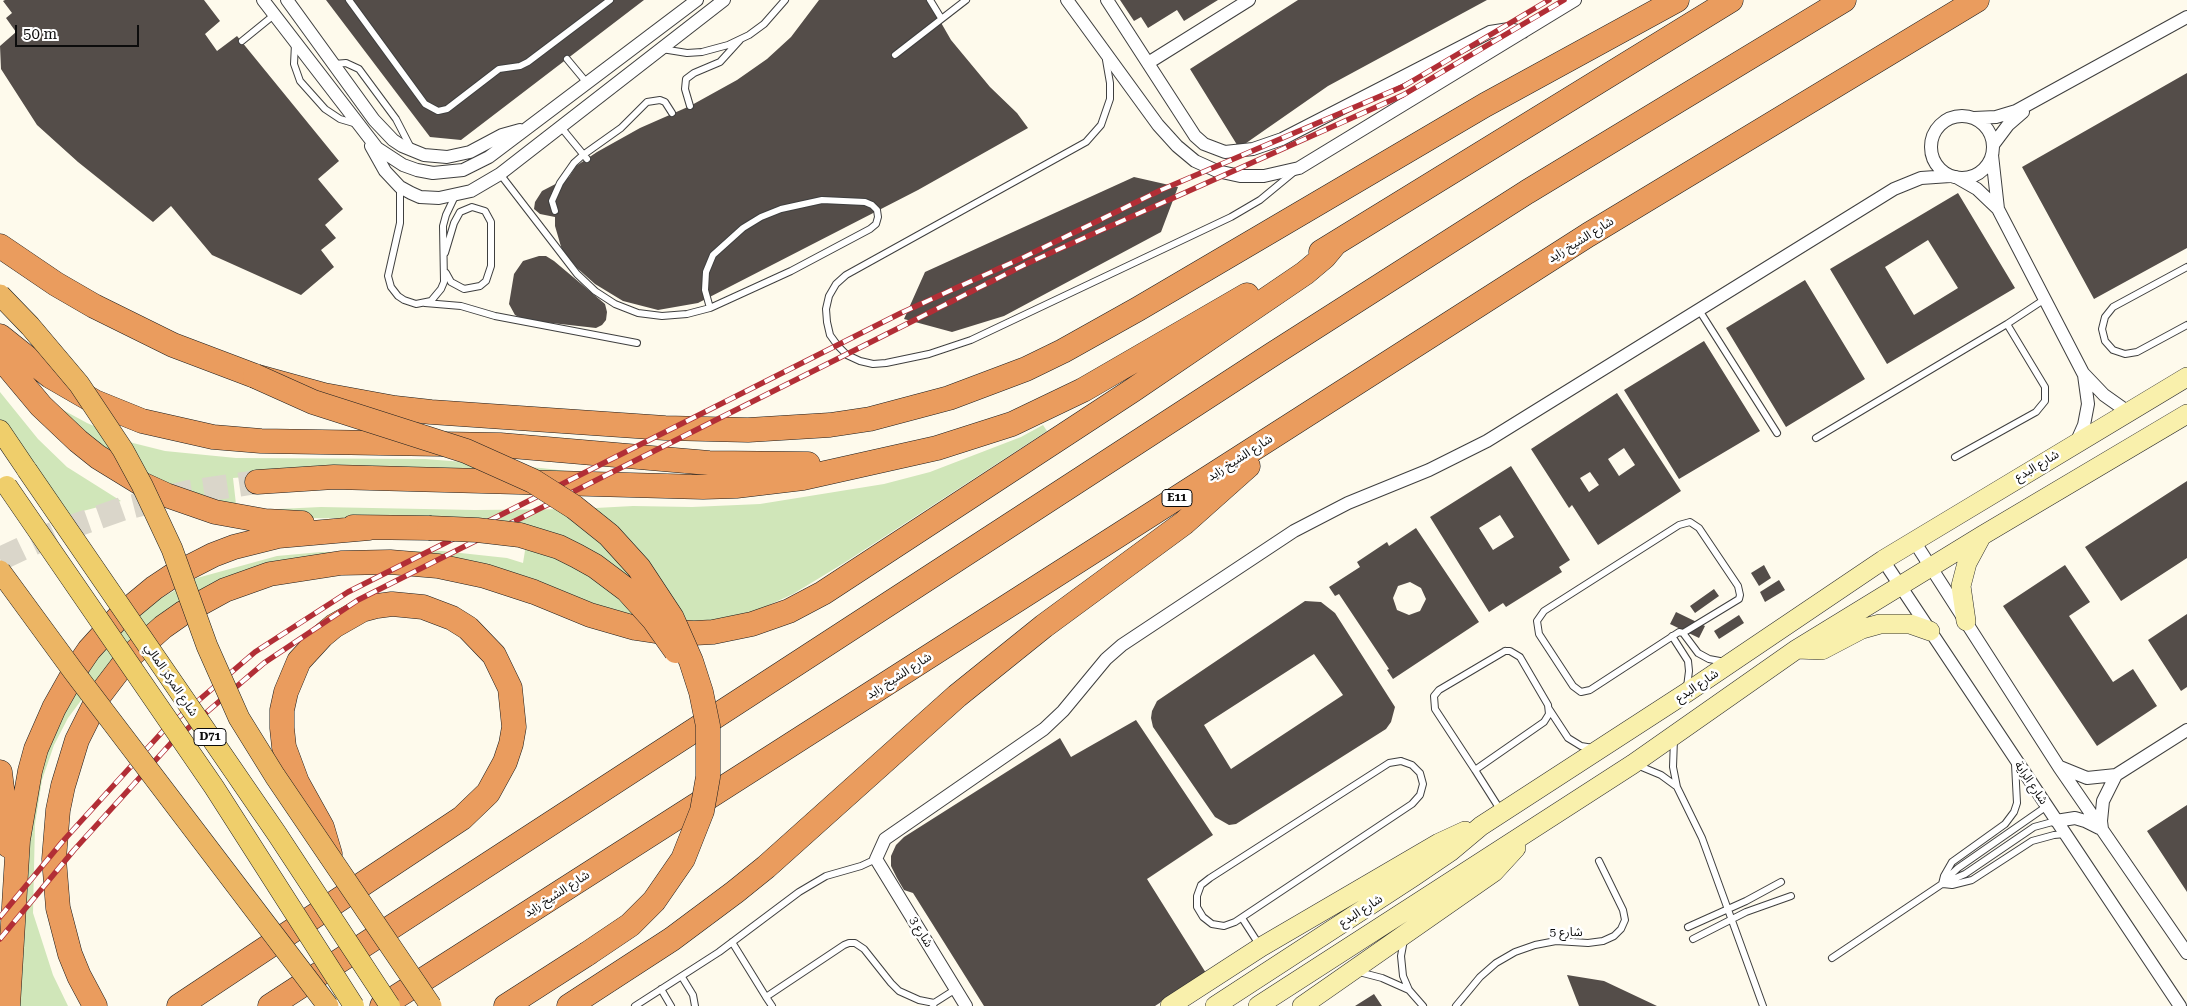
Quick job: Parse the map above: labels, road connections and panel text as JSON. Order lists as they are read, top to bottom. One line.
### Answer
{"streets":{"highway":["شارع الشيخ زايد","E11"],"main road":["شارع البدع","شارع المركز المالي","D71"],"street":["شارع الراية","شارع 3"],"lane":["شارع 5"]},"crossings":[["شارع البدع","شارع الراية"]],"scale_bar":"50 m"}
